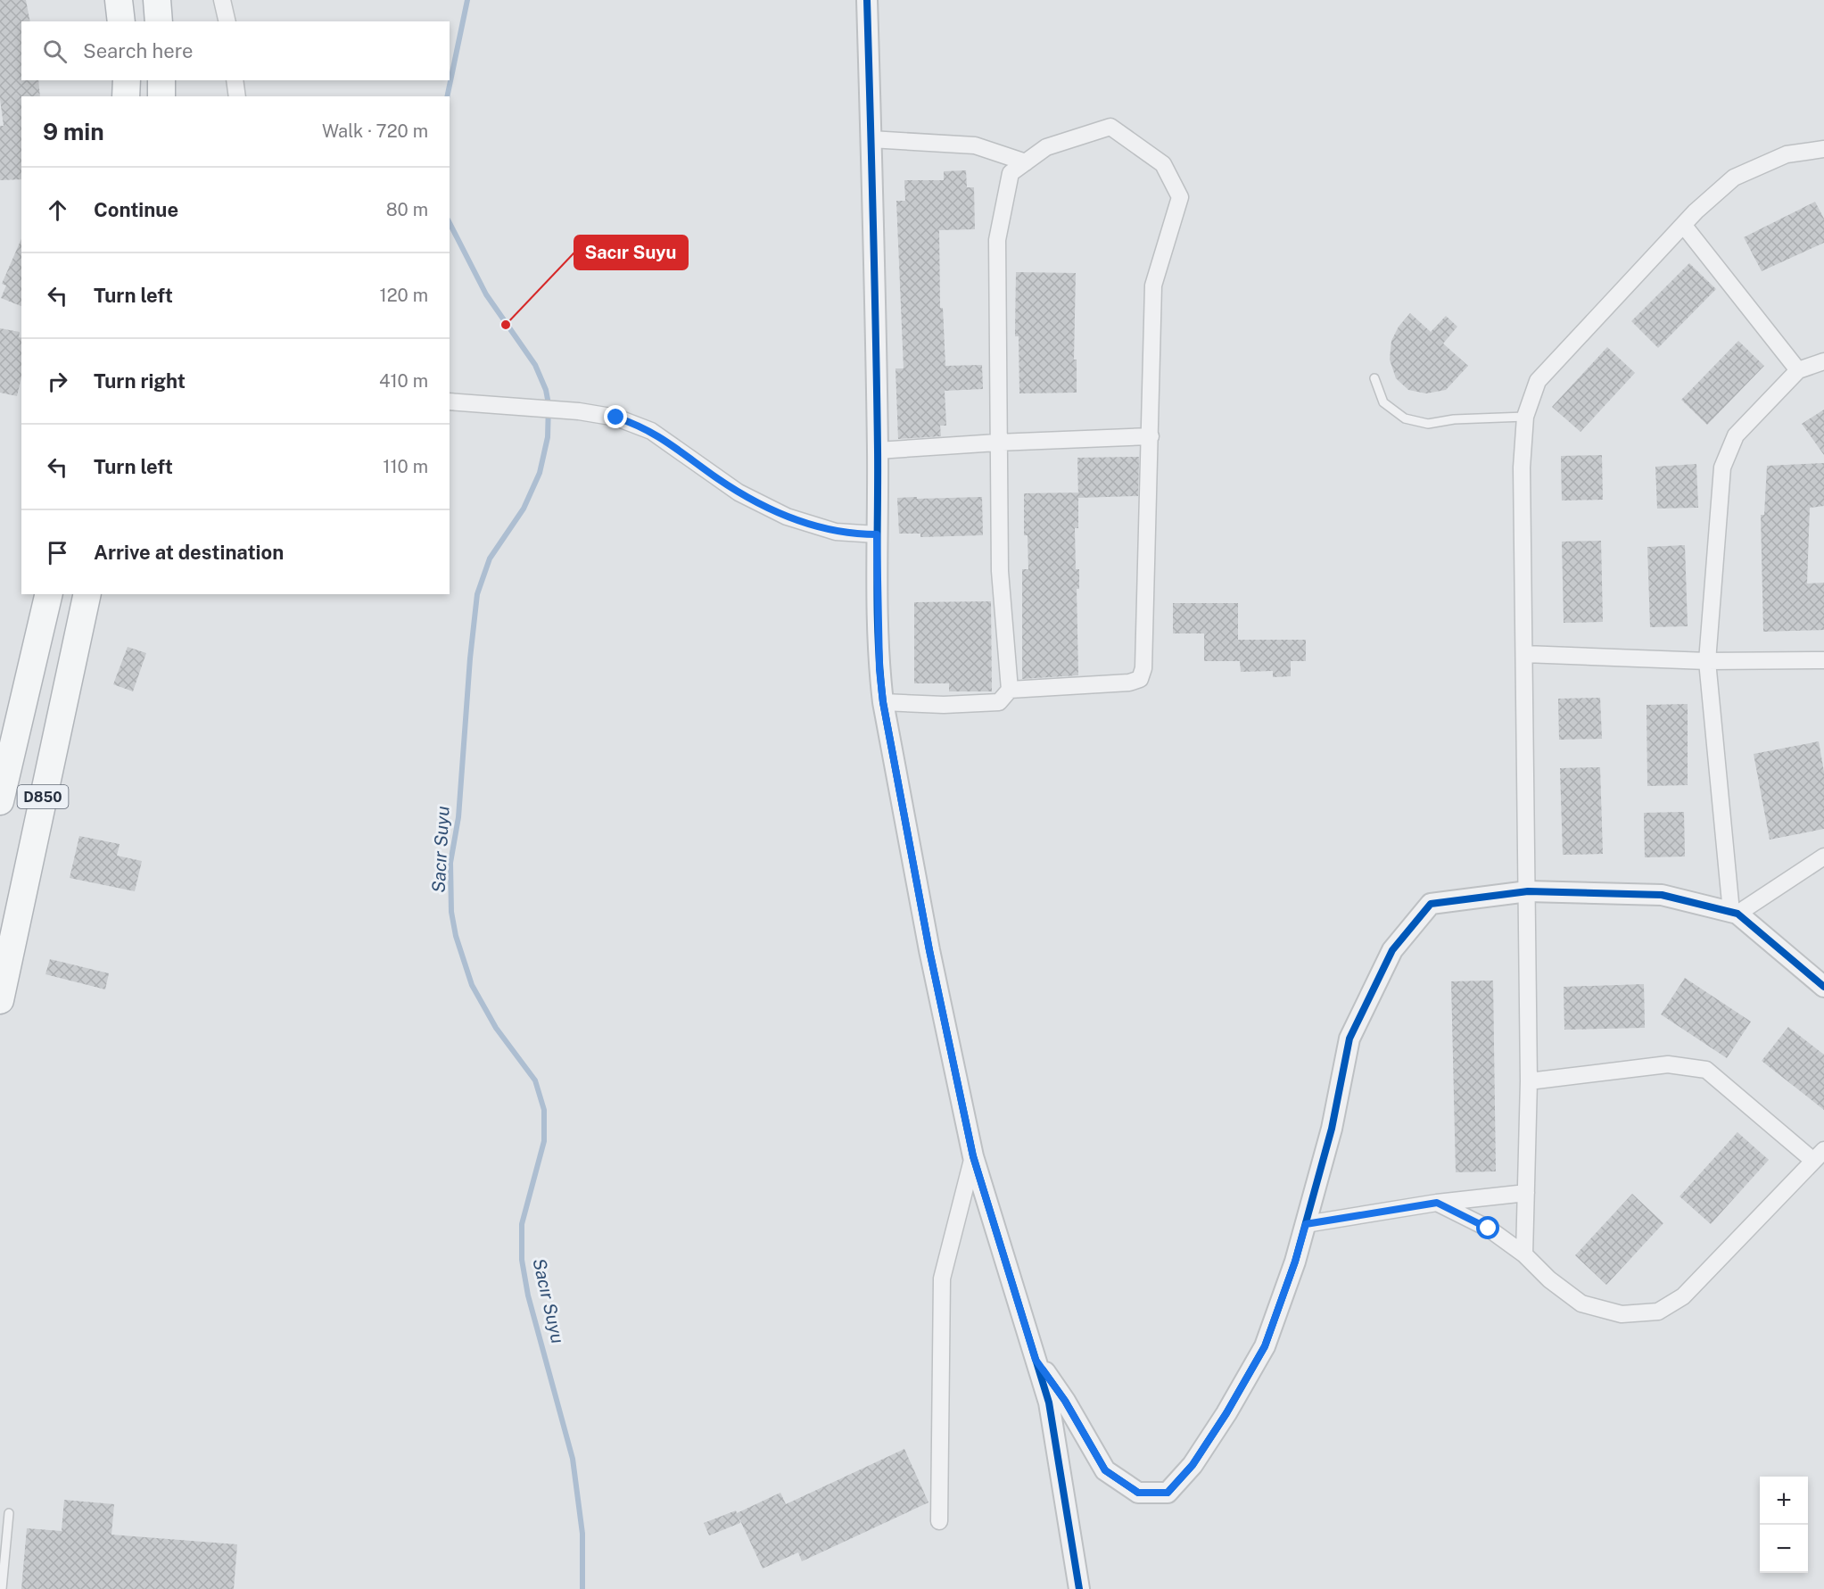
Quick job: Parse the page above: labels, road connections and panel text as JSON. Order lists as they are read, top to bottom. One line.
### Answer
{"streets":{"highway":["D850"]},"water":["Sacır Suyu"],"places":["Sacır Suyu"],"page":{"search":"Search here","heading":["9 min","Walk · 720 m"],"list":[["Continue","80 m"],["Turn left","120 m"],["Turn right","410 m"],["Turn left","110 m"],"Arrive at destination"],"map_buttons":["+","−"]}}
